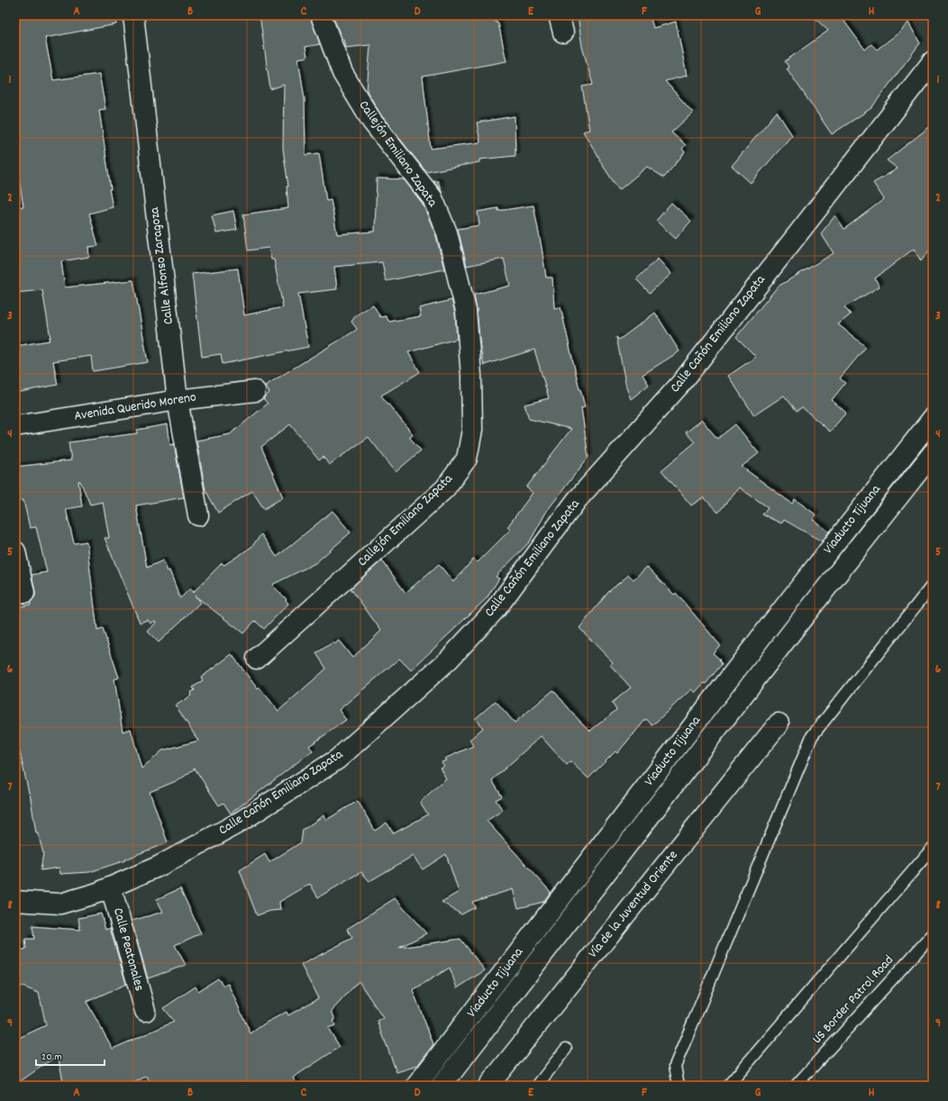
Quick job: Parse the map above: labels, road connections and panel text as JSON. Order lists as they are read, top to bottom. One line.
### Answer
{"streets":{"main road":["Callejón Emiliano Zapata","Calle Alfonso Zaragoza","Calle Cañón Emiliano Zapata","Avenida Querido Moreno","Viaducto Tijuana","Vía de la Juventud Oriente","Calle Peatonales"],"lane":["US Border Patrol Road"]},"crossings":[["Calle Alfonso Zaragoza","Avenida Querido Moreno"],["Calle Cañón Emiliano Zapata","Calle Peatonales"]],"scale_bar":"20 m","grid":{"columns":["A","B","C","D","E","F","G","H"],"rows":["1","2","3","4","5","6","7","8","9"]}}
